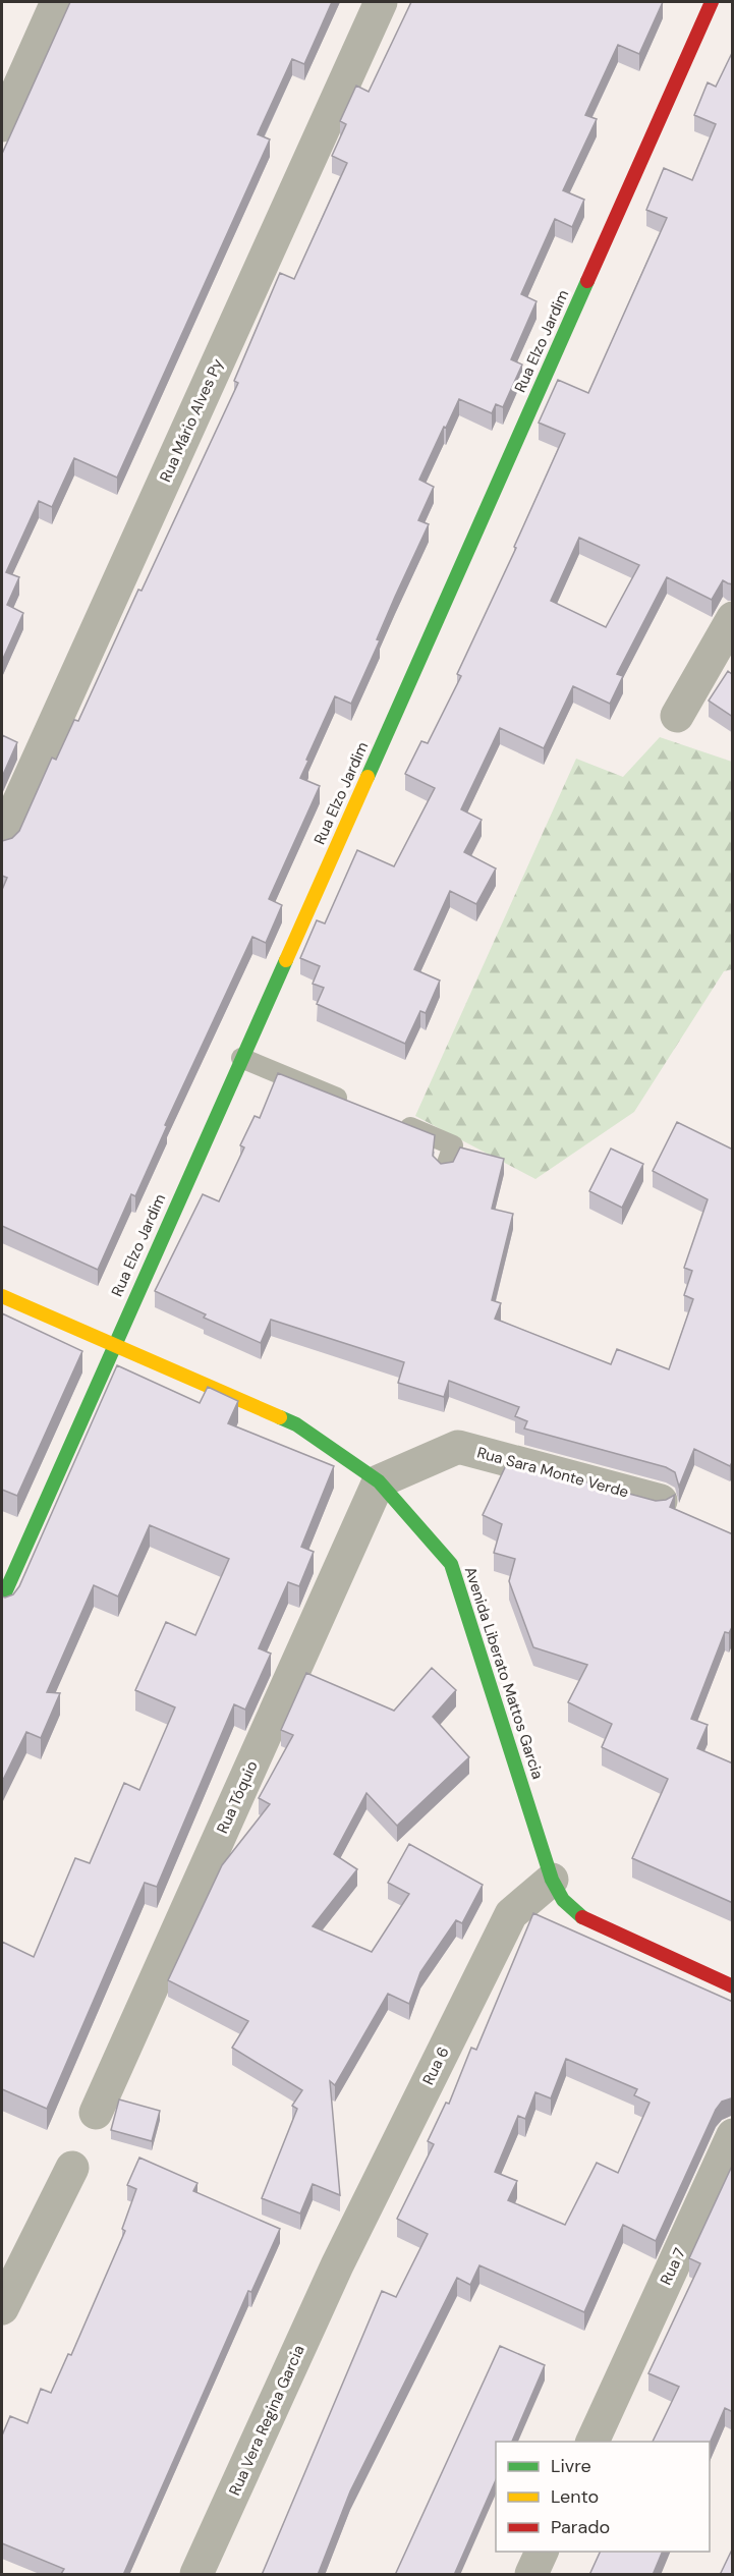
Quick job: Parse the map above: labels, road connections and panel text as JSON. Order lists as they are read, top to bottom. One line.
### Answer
{"streets":{"street":["Rua Elzo Jardim","Rua Mário Alves Py","Rua Sara Monte Verde","Avenida Liberato Mattos Garcia","Rua Tóquio","Rua 6","Rua 7","Rua Vera Regina Garcia"]},"crossings":[["Rua Elzo Jardim","Avenida Liberato Mattos Garcia"],["Rua Sara Monte Verde","Avenida Liberato Mattos Garcia"],["Rua Sara Monte Verde","Rua Tóquio"],["Avenida Liberato Mattos Garcia","Rua Tóquio"],["Avenida Liberato Mattos Garcia","Rua 6"],["Rua 6","Rua Vera Regina Garcia"]],"legend":["Livre","Lento","Parado"]}
